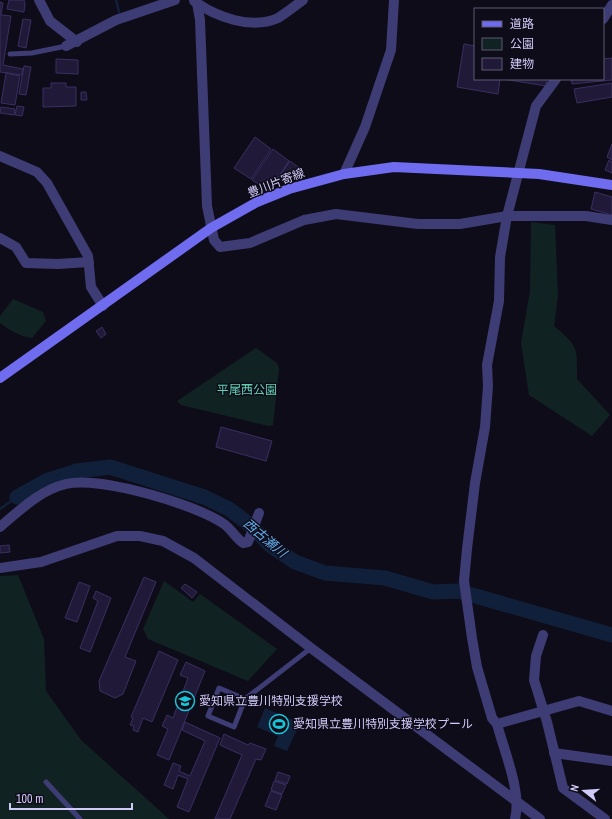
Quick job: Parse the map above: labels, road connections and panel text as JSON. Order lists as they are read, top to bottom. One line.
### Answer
{"streets":{"main road":["豊川片寄線"]},"water":["西古瀬川"],"parks":["平尾西公園"],"places":{"school or university":["愛知県立豊川特別支援学校"],"sports":["愛知県立豊川特別支援学校プール"]},"legend":["道路","公園","建物"],"scale_bar":"100 m","north":"left"}
